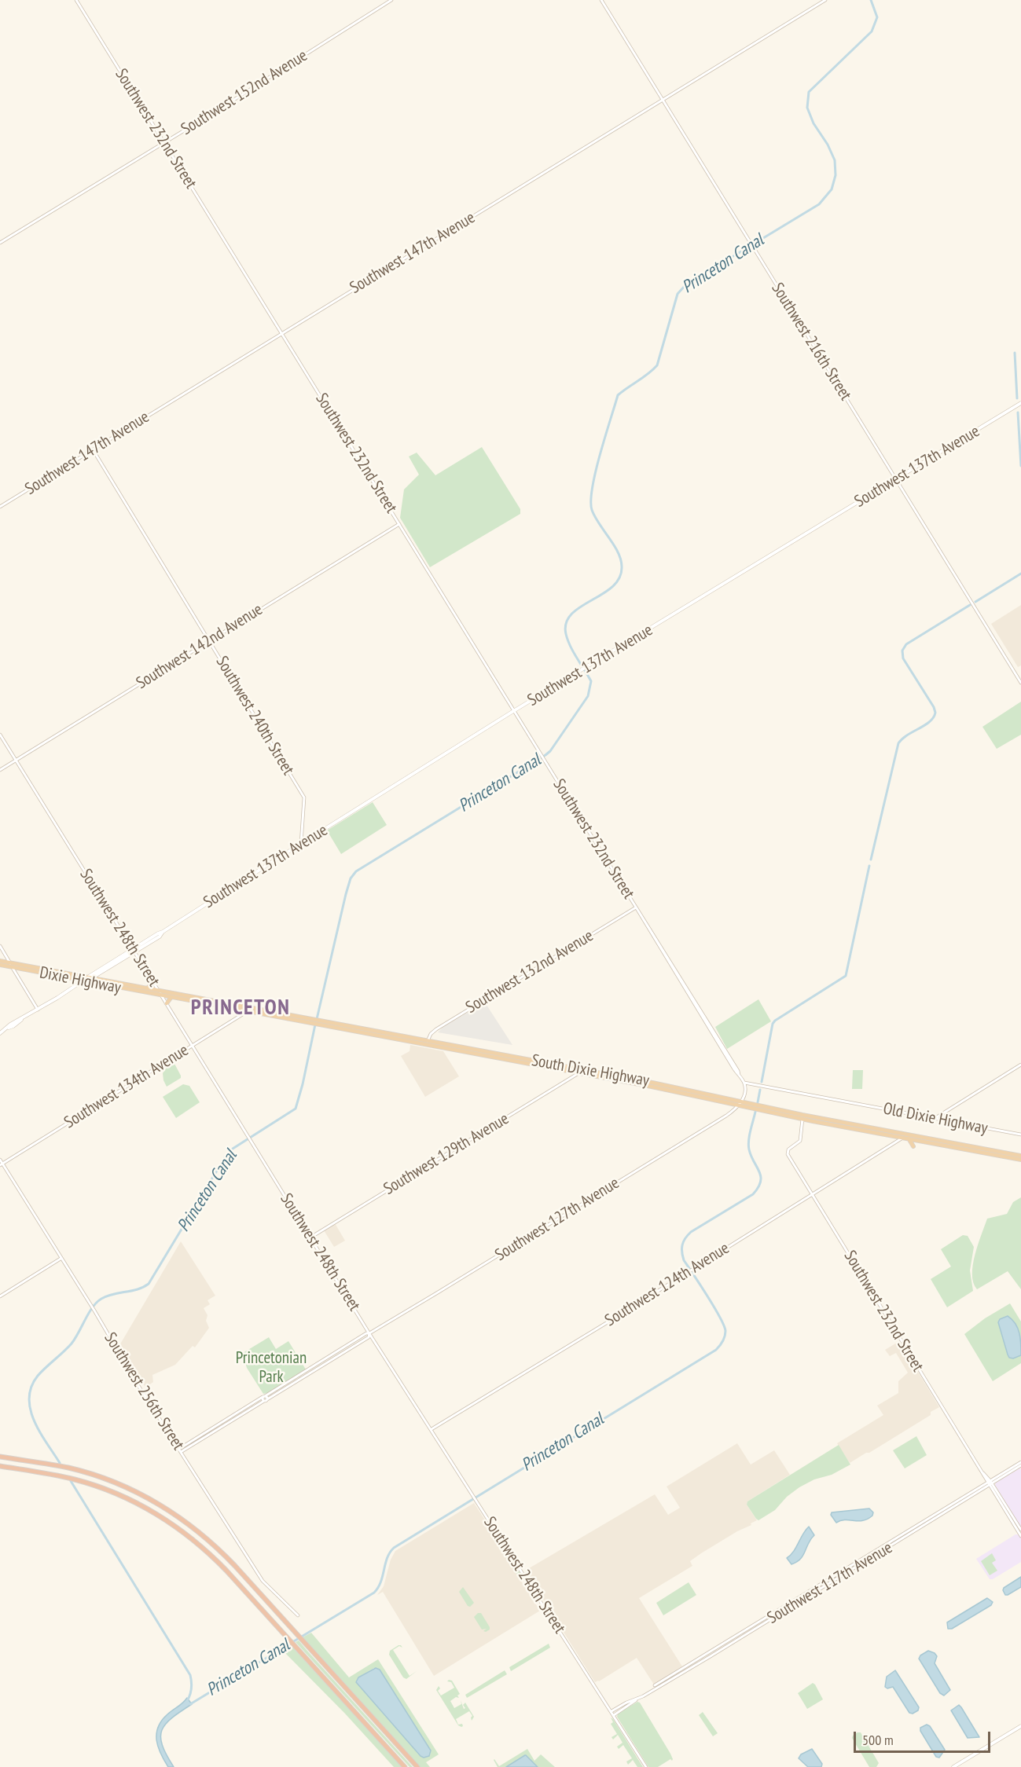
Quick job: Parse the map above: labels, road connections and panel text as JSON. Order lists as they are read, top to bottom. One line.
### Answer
{"streets":{"highway":["Dixie Highway","South Dixie Highway"],"main road":["Southwest 137th Avenue"],"street":["Southwest 152nd Avenue","Southwest 232nd Street","Southwest 147th Avenue","Southwest 216th Street","Southwest 142nd Avenue","Southwest 240th Street","Southwest 248th Street","Southwest 132nd Avenue","Southwest 134th Avenue","Old Dixie Highway","Southwest 129th Avenue","Southwest 127th Avenue","Southwest 124th Avenue","Southwest 256th Street","Southwest 117th Avenue"]},"crossings":[["Southwest 152nd Avenue","Southwest 232nd Street"],["Southwest 232nd Street","Southwest 147th Avenue"],["Southwest 232nd Street","Southwest 137th Avenue"],["Southwest 232nd Street","Southwest 142nd Avenue"],["Southwest 232nd Street","Southwest 132nd Avenue"],["Southwest 232nd Street","South Dixie Highway"],["Southwest 232nd Street","Old Dixie Highway"],["Southwest 232nd Street","Southwest 124th Avenue"],["Southwest 232nd Street","Southwest 117th Avenue"],["Southwest 147th Avenue","Southwest 216th Street"],["Southwest 147th Avenue","Southwest 240th Street"],["Southwest 216th Street","Southwest 137th Avenue"],["Southwest 137th Avenue","Southwest 240th Street"],["Southwest 137th Avenue","Southwest 248th Street"],["Southwest 137th Avenue","Dixie Highway"],["Southwest 142nd Avenue","Southwest 240th Street"],["Southwest 142nd Avenue","Southwest 248th Street"],["Southwest 248th Street","Dixie Highway"],["Southwest 248th Street","South Dixie Highway"],["Southwest 248th Street","Southwest 134th Avenue"],["Southwest 248th Street","Southwest 129th Avenue"],["Southwest 248th Street","Southwest 127th Avenue"],["Southwest 248th Street","Southwest 124th Avenue"],["Southwest 248th Street","Southwest 117th Avenue"],["Southwest 132nd Avenue","South Dixie Highway"],["Dixie Highway","South Dixie Highway"],["South Dixie Highway","Southwest 134th Avenue"],["South Dixie Highway","Southwest 129th Avenue"],["South Dixie Highway","Southwest 127th Avenue"],["South Dixie Highway","Southwest 124th Avenue"],["Southwest 134th Avenue","Southwest 256th Street"],["Southwest 127th Avenue","Southwest 256th Street"]],"districts":["PRINCETON"],"water":["Princeton Canal"],"parks":["Princetonian Park"],"scale_bar":"500 m"}
